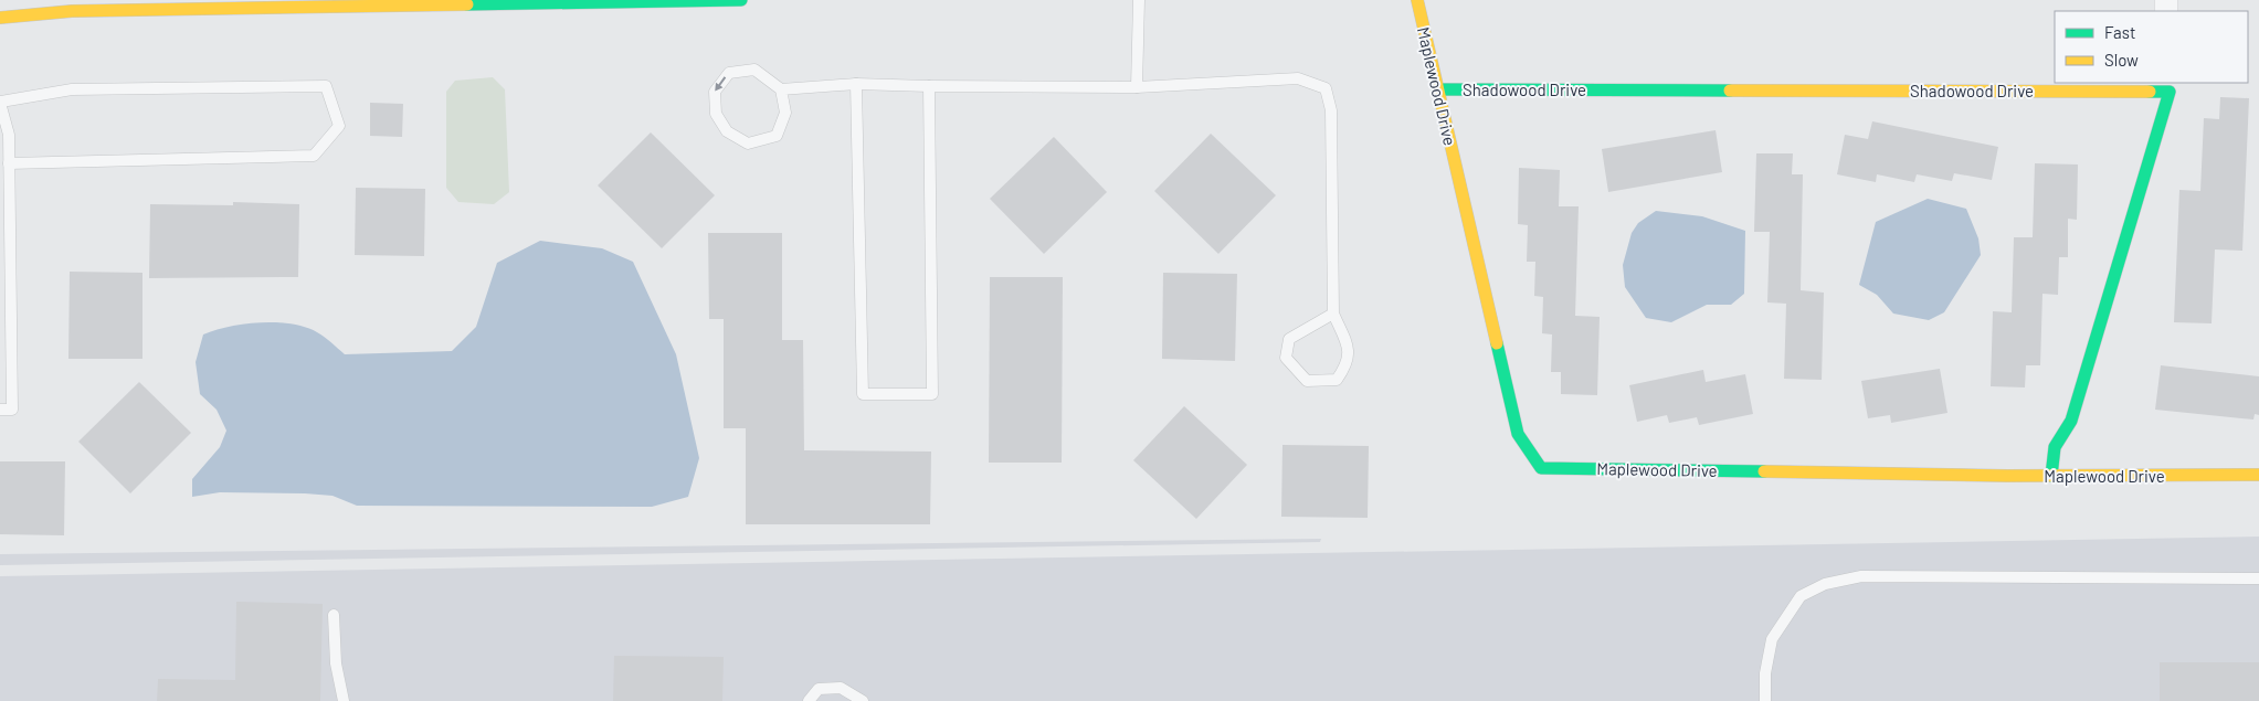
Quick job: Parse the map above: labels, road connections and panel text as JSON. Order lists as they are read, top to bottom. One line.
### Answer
{"streets":{"street":["Maplewood Drive","Shadowood Drive"]},"crossings":[["Maplewood Drive","Shadowood Drive"]],"legend":["Fast","Slow"]}
